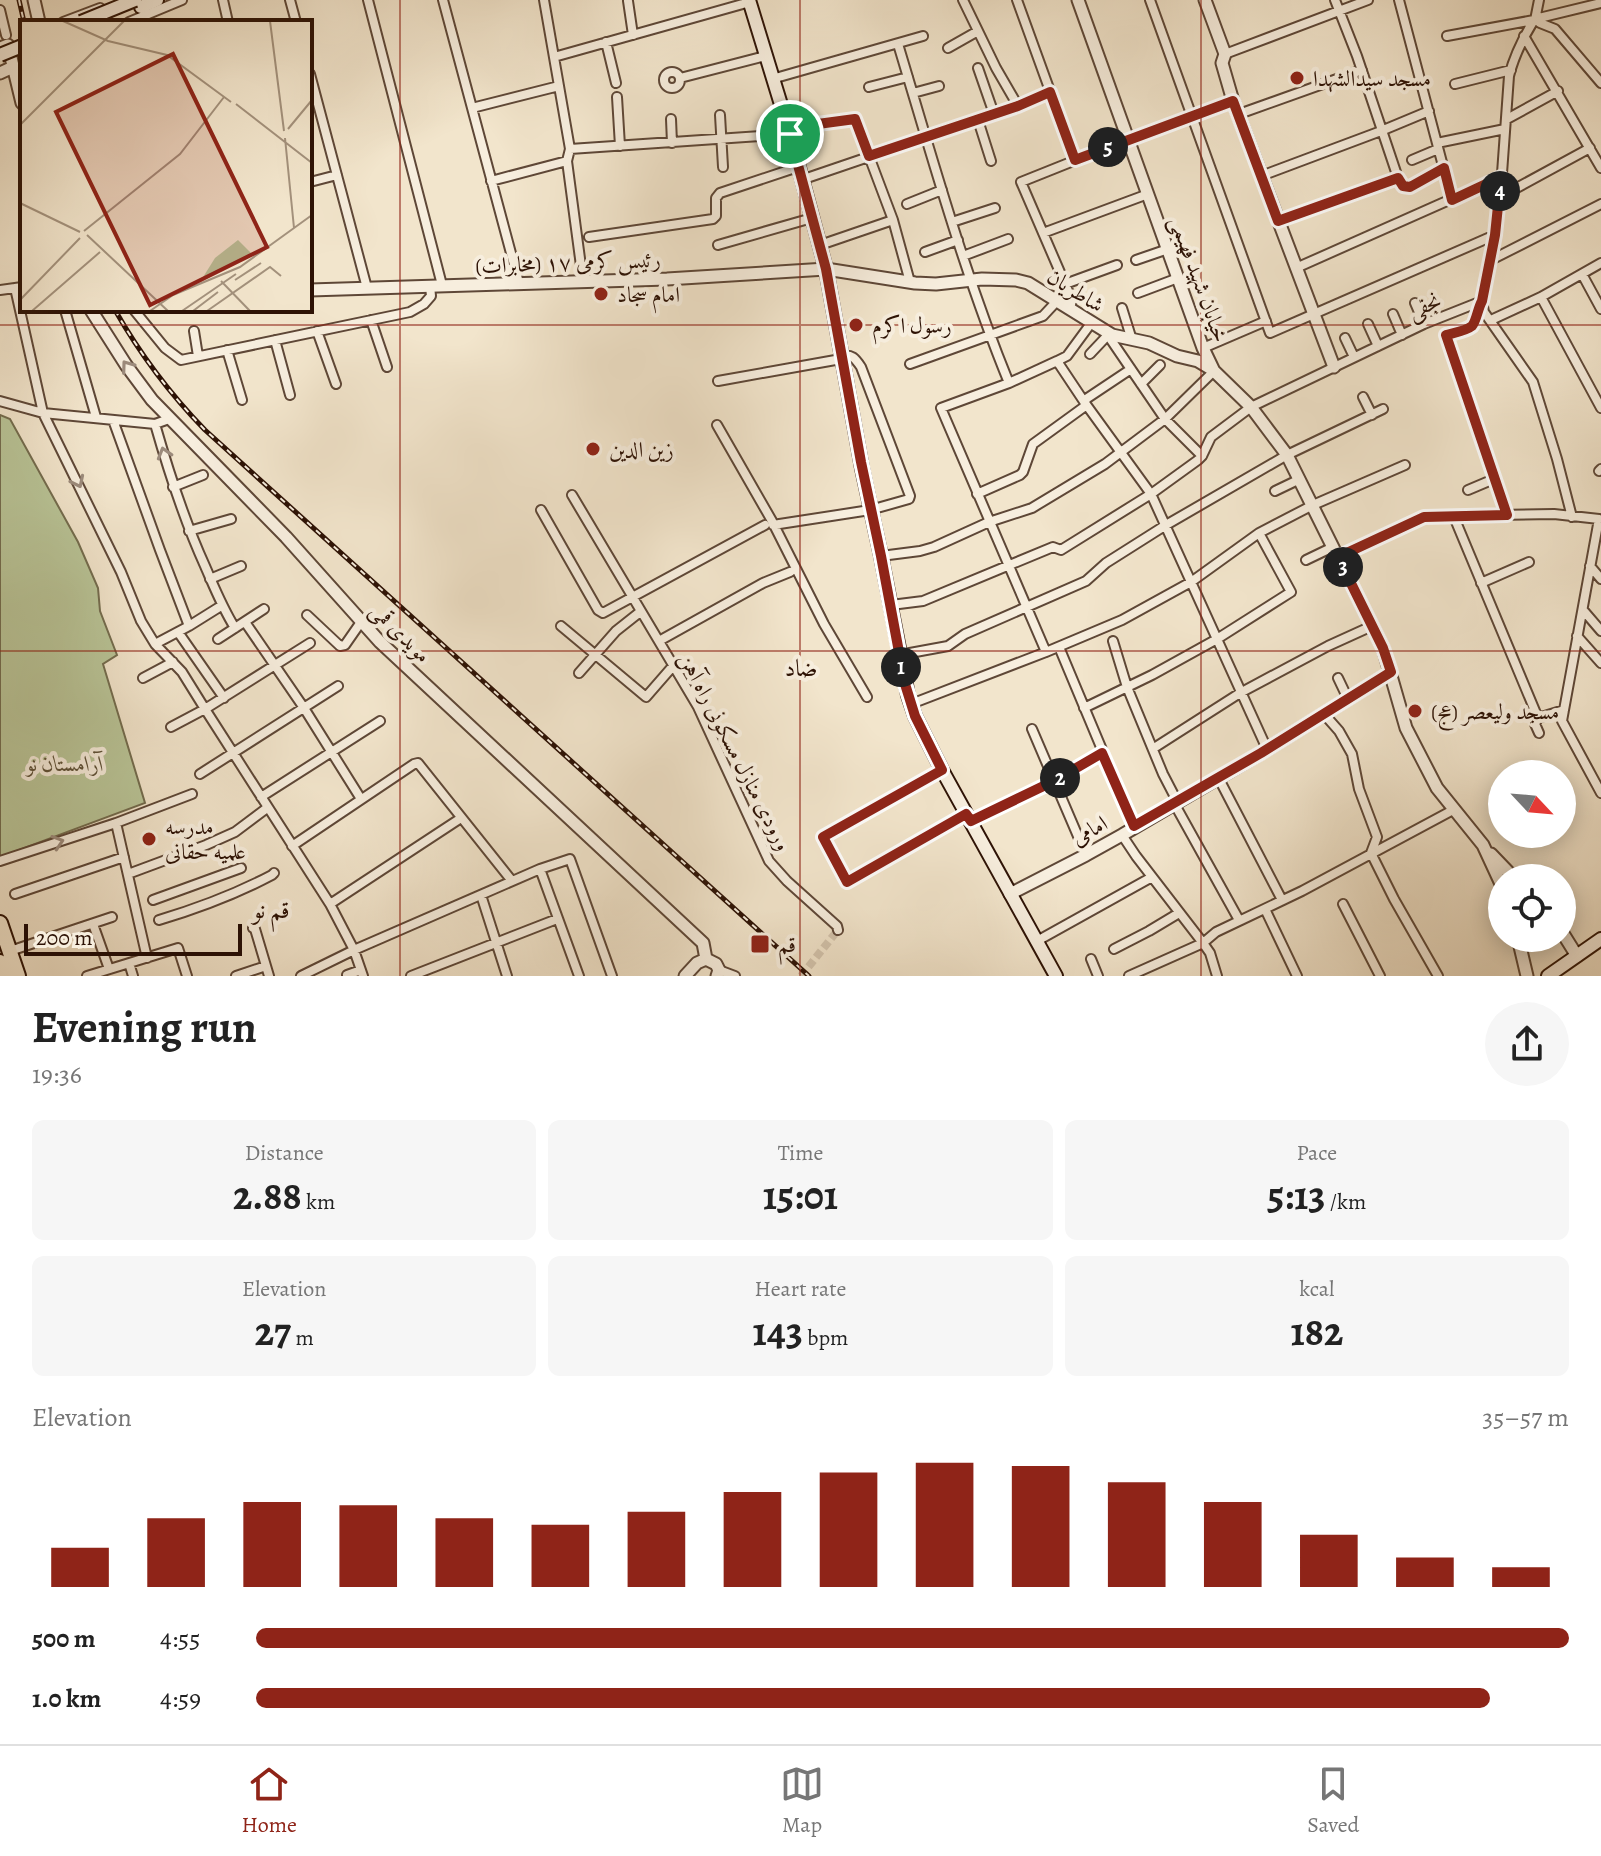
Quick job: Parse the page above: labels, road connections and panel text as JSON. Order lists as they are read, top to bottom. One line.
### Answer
{"streets":{"street":["رئیس کرمی ۱۷ (مخابرات)","خیابان شهید فهیمی","شاطریان","نجفی","مویدی قمی","ورودی منازل مسکونی راه آهن","امامی"]},"crossings":[["رئیس کرمی ۱۷ (مخابرات)","شاطریان"],["خیابان شهید فهیمی","شاطریان"],["خیابان شهید فهیمی","نجفی"],["خیابان شهید فهیمی","امامی"]],"districts":["ضاد","قم نو"],"parks":["آرامستان نو"],"places":{"other":["مسجد سیدالشهدا","امام سجاد","رسول اکرم","زین الدین","مسجد ولیعصر (عج)","مدرسه علمیه حقانی"],"transit":["قم"]},"scale_bar":"200 m","north":"bottom right","page":{"pins":["5","4","3","1","2"],"scale":"200 m","heading":["Evening run","19:36"],"stats":[["Distance","2.88 km"],["Time","15:01"],["Pace","5:13 /km"],["Elevation","27 m"],["Heart rate","143 bpm"],["kcal","182"]],"chart":["Elevation","35–57 m"],"list":[{"name":"500 m","note":"4:55"},{"name":"1.0 km","note":"4:59"}],"tabs":["Home","Map","Saved"]}}
